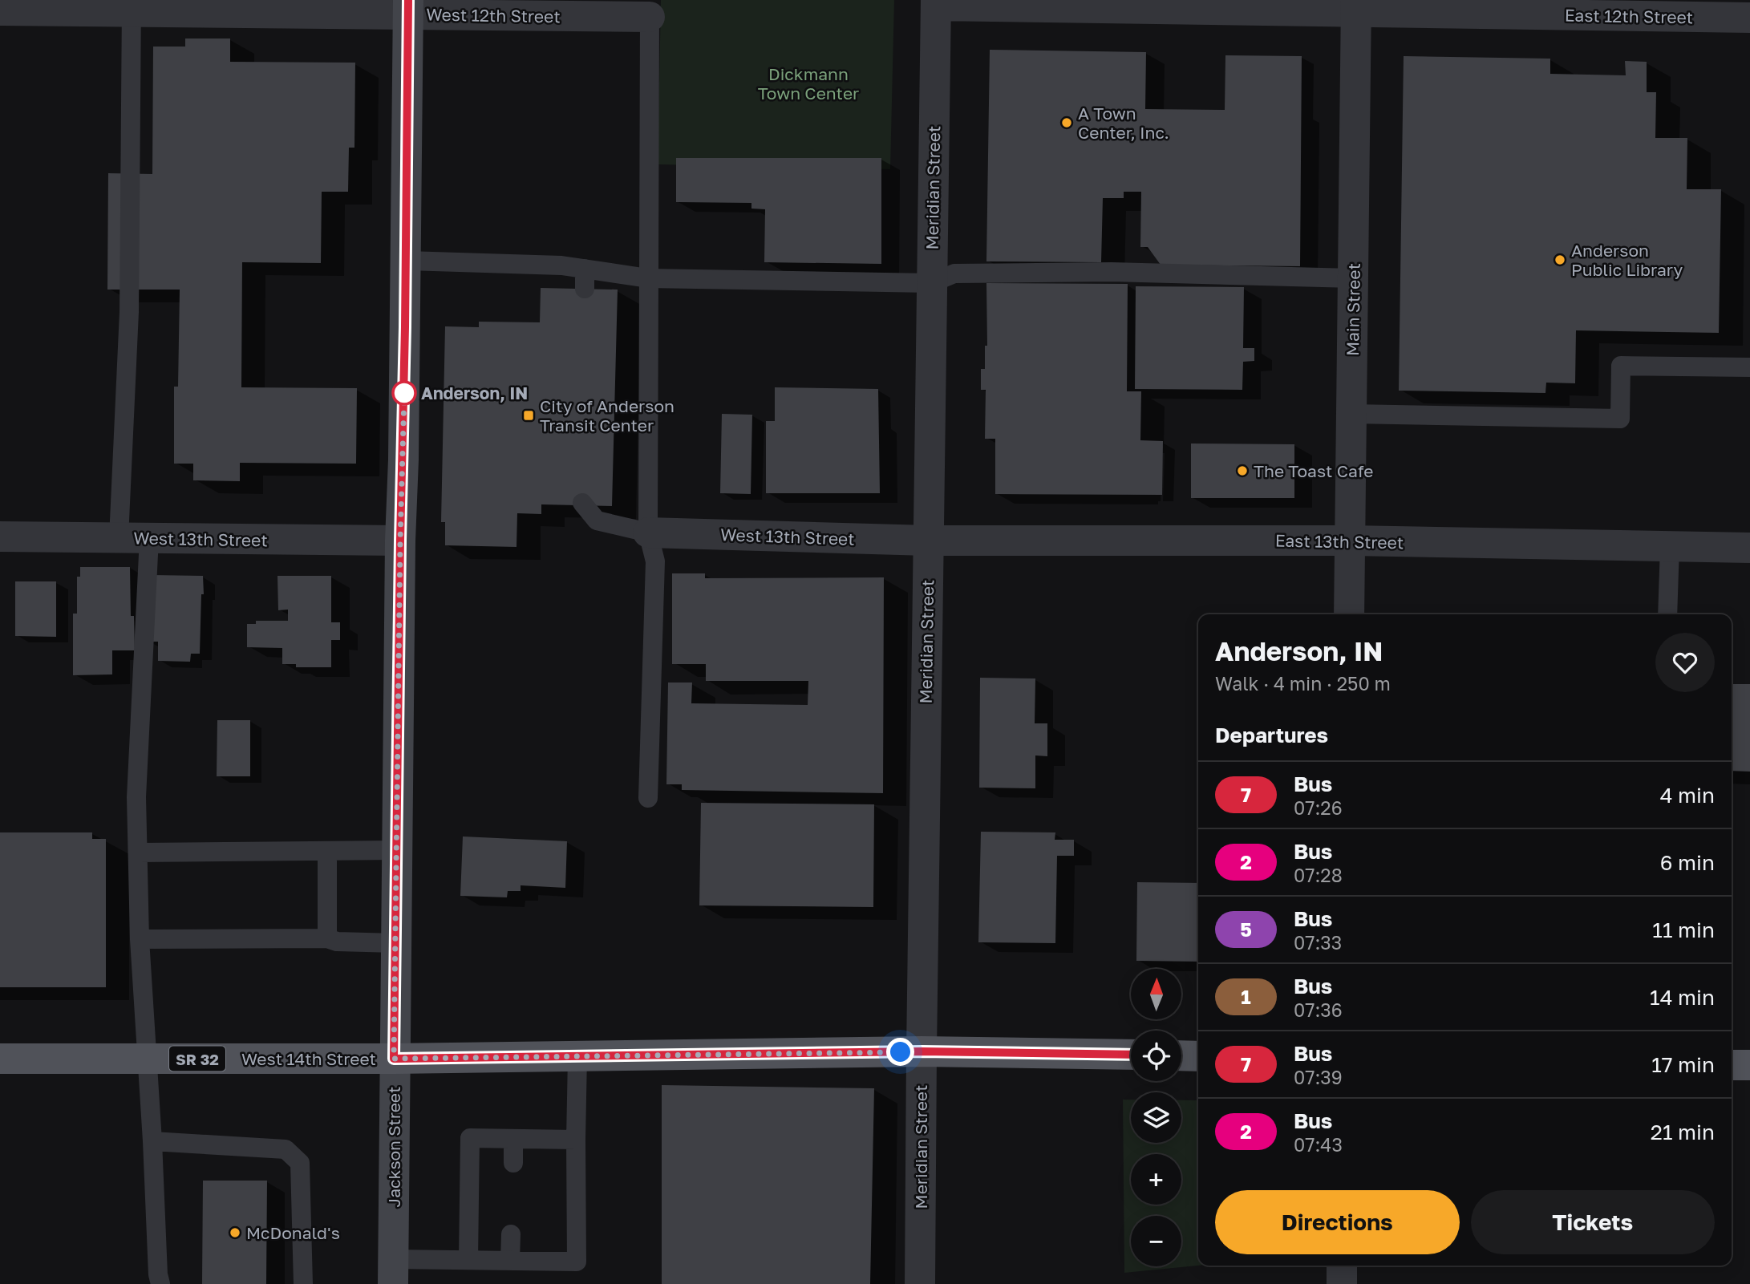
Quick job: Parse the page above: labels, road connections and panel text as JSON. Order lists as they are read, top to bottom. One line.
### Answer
{"streets":{"main road":["SR 32","West 14th Street","Jackson Street"],"street":["West 12th Street","East 12th Street","Meridian Street","Main Street","West 13th Street","East 13th Street"]},"crossings":[["West 12th Street","Jackson Street"],["East 12th Street","Meridian Street"],["East 12th Street","Main Street"],["Meridian Street","West 13th Street"],["Meridian Street","East 13th Street"],["Meridian Street","SR 32"],["Meridian Street","West 14th Street"],["Main Street","East 13th Street"],["West 13th Street","East 13th Street"],["West 13th Street","Jackson Street"],["SR 32","West 14th Street"],["West 14th Street","Jackson Street"]],"parks":["Dickmann Town Center"],"places":{"other":["A Town Center, Inc.","Anderson Public Library","Anderson, IN","The Toast Cafe","McDonald's"],"transit":["City of Anderson Transit Center"]},"lines":["bus line 7"],"north":"top","page":{"heading":[["Anderson, IN","Walk · 4 min · 250 m"],"Departures"],"list":[{"mark":"7","name":"Bus","note":"07:26","value":"4 min"},{"mark":"2","name":"Bus","note":"07:28","value":"6 min"},{"mark":"5","name":"Bus","note":"07:33","value":"11 min"},{"mark":"1","name":"Bus","note":"07:36","value":"14 min"},{"mark":"7","name":"Bus","note":"07:39","value":"17 min"},{"mark":"2","name":"Bus","note":"07:43","value":"21 min"}],"map_buttons":["+","−"],"buttons":["Directions","Tickets"]}}
